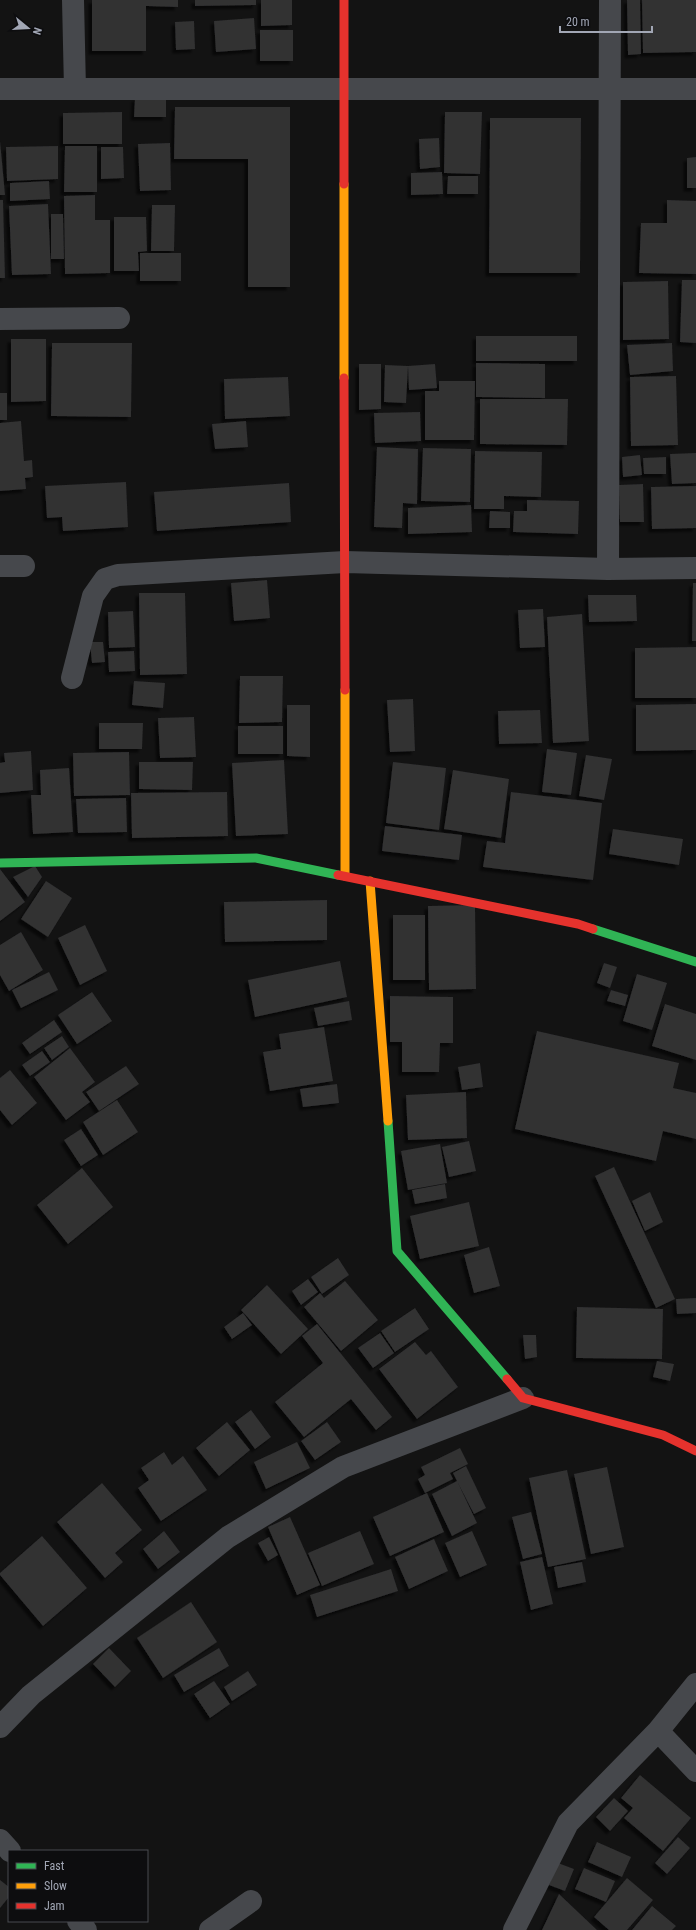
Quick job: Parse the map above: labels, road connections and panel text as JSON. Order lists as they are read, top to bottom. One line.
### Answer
{"legend":["Fast","Slow","Jam"],"scale_bar":"20 m","north":"right"}
